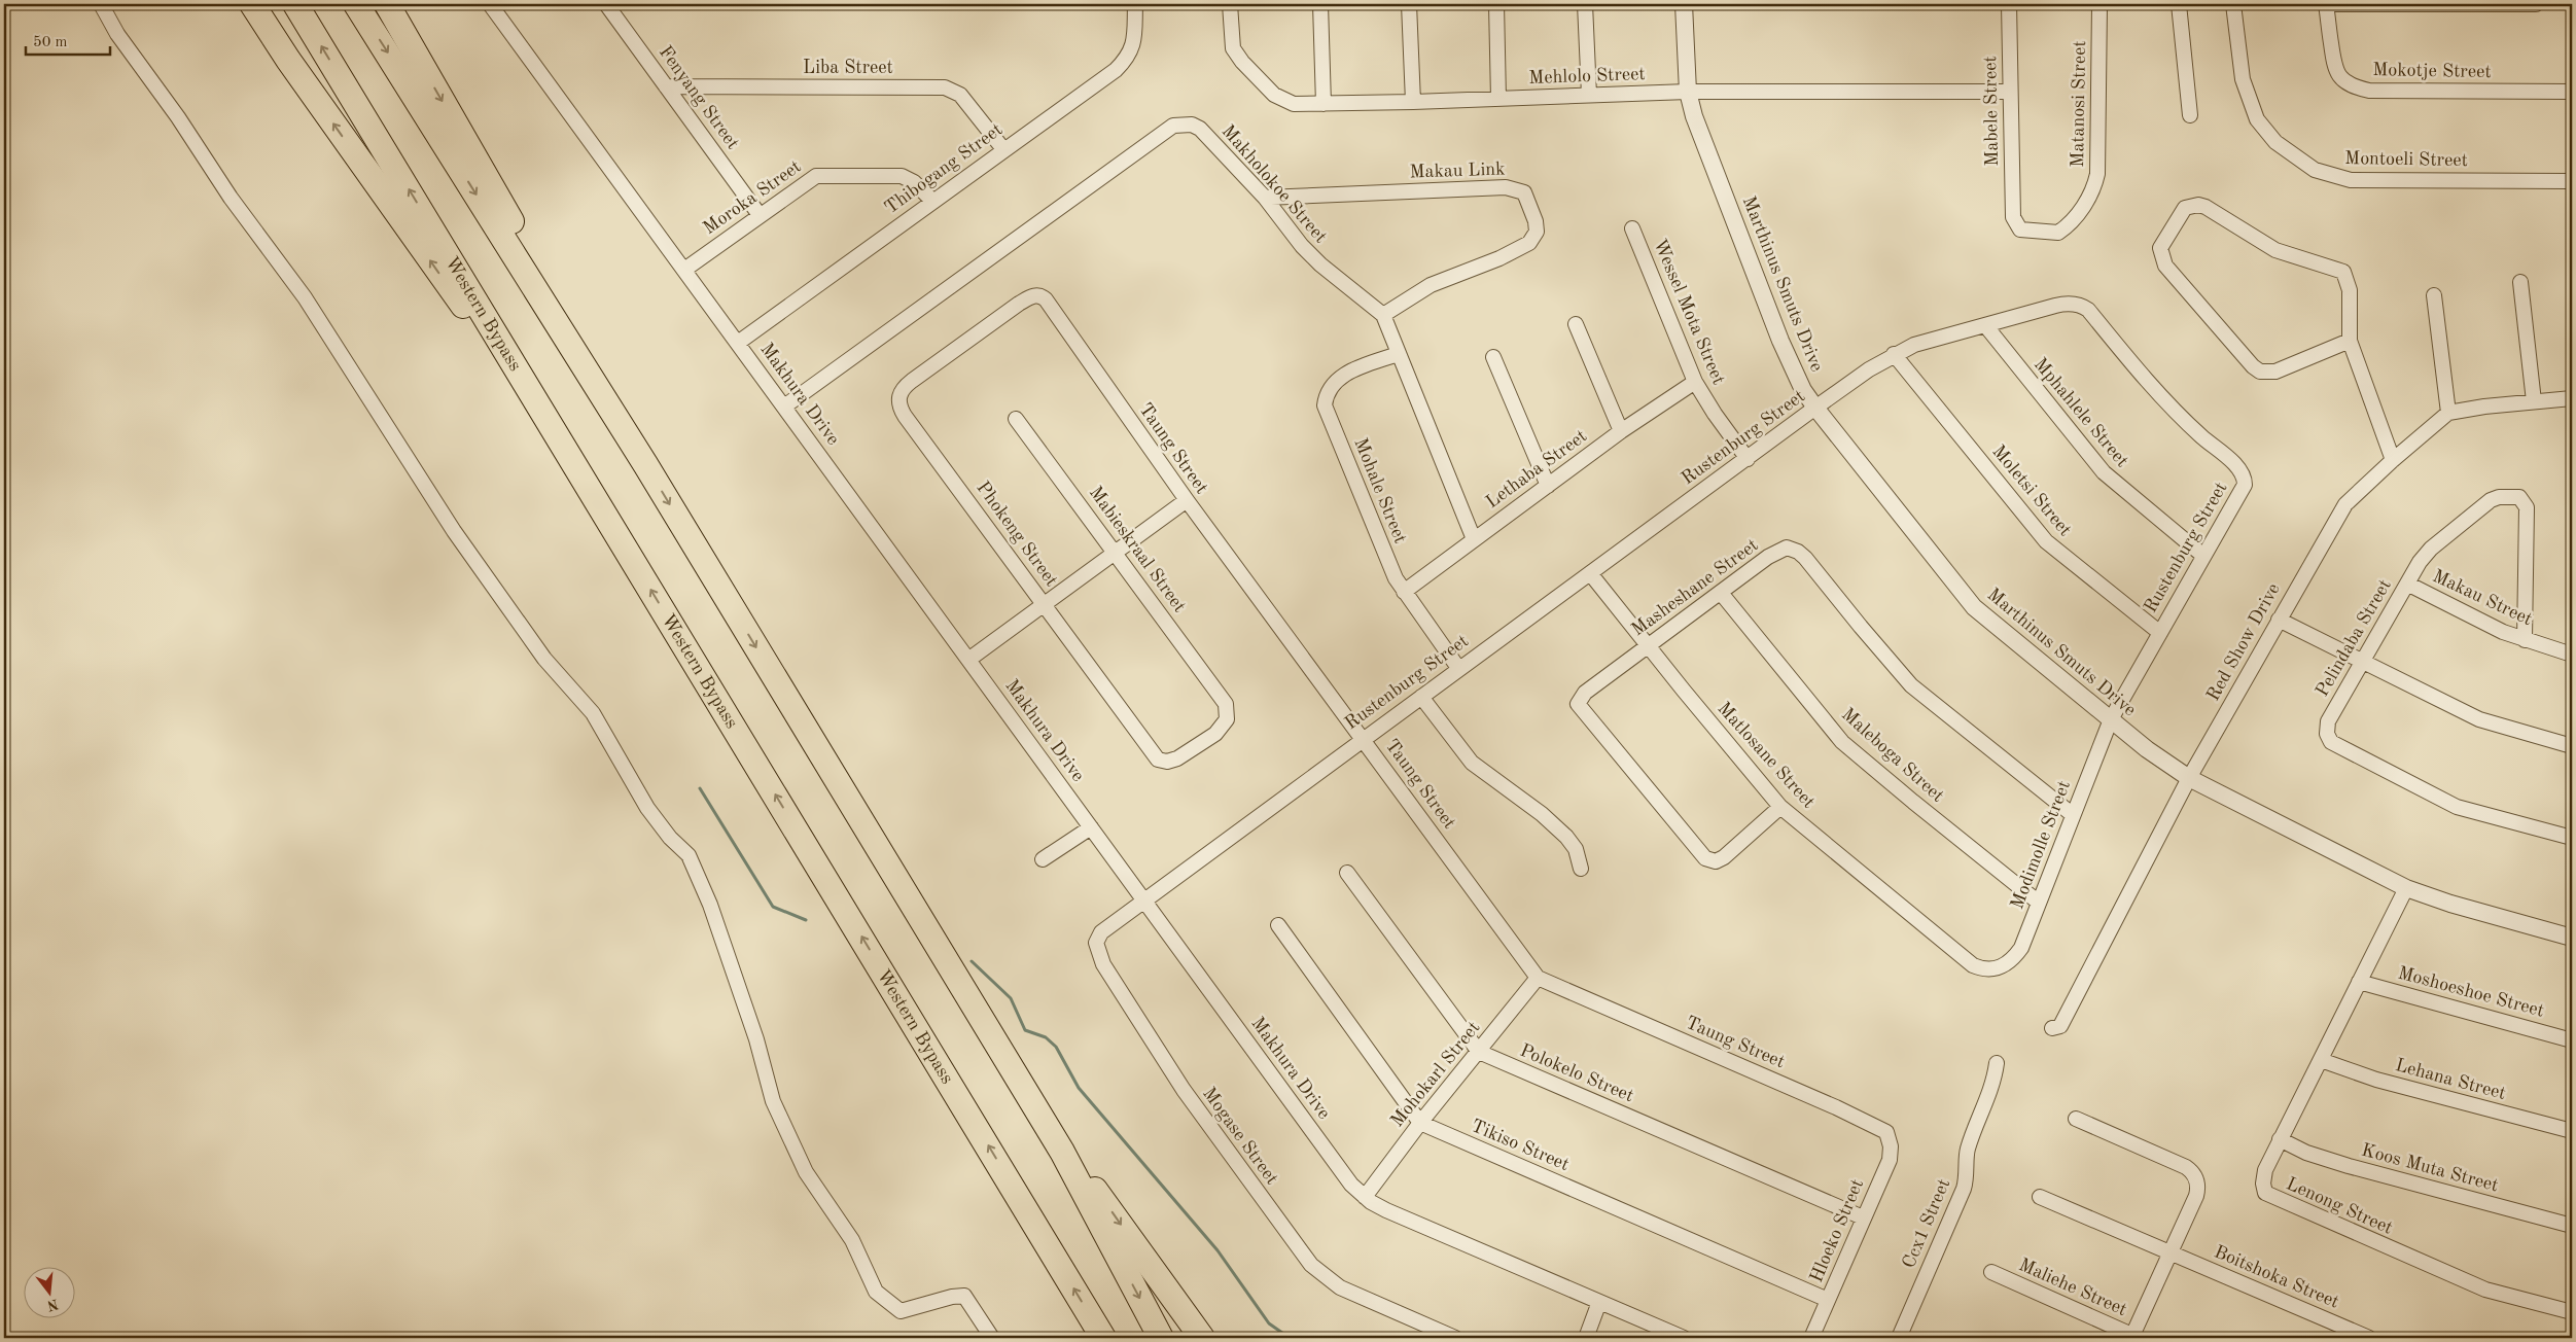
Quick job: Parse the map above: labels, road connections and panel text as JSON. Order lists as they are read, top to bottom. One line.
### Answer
{"streets":{"highway":["Western Bypass"],"street":["Liba Street","Mokotje Street","Mehlolo Street","Fenyang Street","Matanosi Street","Mabele Street","Montoeli Street","Thibogang Street","Makau Link","Makholokoe Street","Moroka Street","Marthinus Smuts Drive","Wessel Mota Street","Makhura Drive","Mphahlele Street","Rustenburg Street","Taung Street","Lethaba Street","Mohale Street","Moletsi Street","Phokeng Street","Mabieskraal Street","Masheshane Street","Makau Street","Pelindaba Street","Red Show Drive","Matlosane Street","Maleboga Street","Modimolle Street","Moshoeshoe Street","Polokelo Street","Mohokarl Street","Lehana Street","Mogase Street","Tikiso Street","Koos Muta Street","Lenong Street","Ccx1 Street","Hloeko Street","Boitshoka Street","Maliehe Street"]},"crossings":[["Liba Street","Fenyang Street"],["Liba Street","Thibogang Street"],["Mehlolo Street","Mabele Street"],["Mehlolo Street","Marthinus Smuts Drive"],["Fenyang Street","Moroka Street"],["Matanosi Street","Mabele Street"],["Thibogang Street","Moroka Street"],["Thibogang Street","Makhura Drive"],["Makau Link","Makholokoe Street"],["Makholokoe Street","Makhura Drive"],["Moroka Street","Makhura Drive"],["Marthinus Smuts Drive","Rustenburg Street"],["Marthinus Smuts Drive","Red Show Drive"],["Marthinus Smuts Drive","Modimolle Street"],["Marthinus Smuts Drive","Lenong Street"],["Wessel Mota Street","Rustenburg Street"],["Wessel Mota Street","Lethaba Street"],["Makhura Drive","Rustenburg Street"],["Makhura Drive","Mohokarl Street"],["Makhura Drive","Mogase Street"],["Mphahlele Street","Rustenburg Street"],["Rustenburg Street","Taung Street"],["Rustenburg Street","Mohale Street"],["Rustenburg Street","Moletsi Street"],["Rustenburg Street","Matlosane Street"],["Rustenburg Street","Modimolle Street"],["Rustenburg Street","Mogase Street"],["Taung Street","Phokeng Street"],["Taung Street","Mohokarl Street"],["Taung Street","Hloeko Street"],["Lethaba Street","Mohale Street"],["Phokeng Street","Mabieskraal Street"],["Masheshane Street","Matlosane Street"],["Masheshane Street","Maleboga Street"],["Masheshane Street","Modimolle Street"],["Makau Street","Pelindaba Street"],["Matlosane Street","Modimolle Street"],["Maleboga Street","Modimolle Street"],["Moshoeshoe Street","Lenong Street"],["Polokelo Street","Mohokarl Street"],["Polokelo Street","Hloeko Street"],["Mohokarl Street","Tikiso Street"],["Lehana Street","Lenong Street"],["Tikiso Street","Hloeko Street"],["Koos Muta Street","Lenong Street"]],"scale_bar":"50 m","north":"bottom"}
